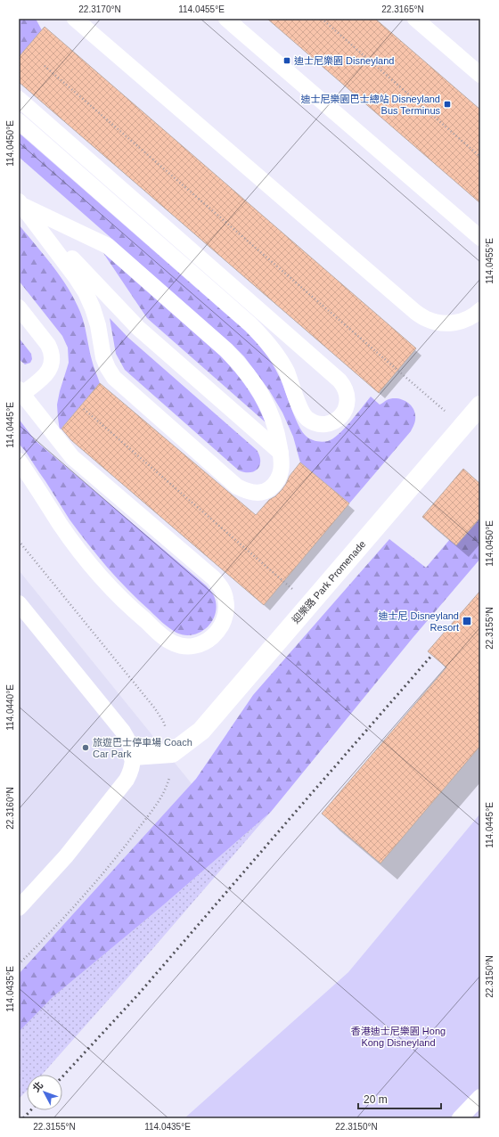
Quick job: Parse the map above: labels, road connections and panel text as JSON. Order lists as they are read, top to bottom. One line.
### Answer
{"streets":{"street":["迎樂路 Park Promenade"]},"parks":["香港迪士尼樂園 Hong Kong Disneyland"],"places":{"transit":["迪士尼樂園 Disneyland","迪士尼樂園巴士總站 Disneyland Bus Terminus","迪士尼 Disneyland Resort"],"other":["旅遊巴士停車場 Coach Car Park"]},"scale_bar":"20 m","north":"top left","coordinates":["22.3170°N","114.0455°E","22.3165°N","114.0450°E","114.0445°E","22.3155°N","114.0440°E","22.3160°N","22.3150°N","114.0435°E"]}
